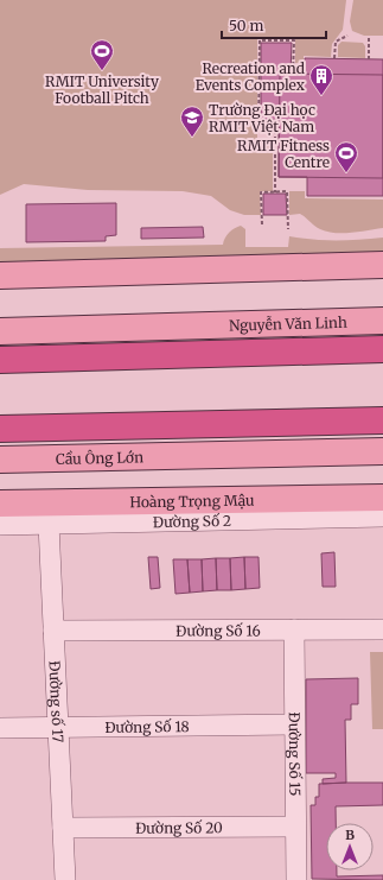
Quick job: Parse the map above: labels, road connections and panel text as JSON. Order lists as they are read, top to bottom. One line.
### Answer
{"streets":{"highway":["Nguyễn Văn Linh"],"main road":["Cầu Ông Lớn","Hoàng Trọng Mậu"],"street":["Đường Số 2","Đường Số 16","Đường số 17","Đường Số 18","Đường Số 15","Đường Số 20"]},"crossings":[["Đường Số 2","Đường số 17"],["Đường Số 16","Đường số 17"],["Đường Số 16","Đường Số 15"],["Đường số 17","Đường Số 18"],["Đường số 17","Đường Số 20"],["Đường Số 18","Đường Số 15"],["Đường Số 15","Đường Số 20"]],"places":{"sports":["RMIT University Football Pitch","RMIT Fitness Centre"],"building":["Recreation and Events Complex"],"school or university":["Trường Đại học RMIT Việt Nam"]},"scale_bar":"50 m","north":"top"}
